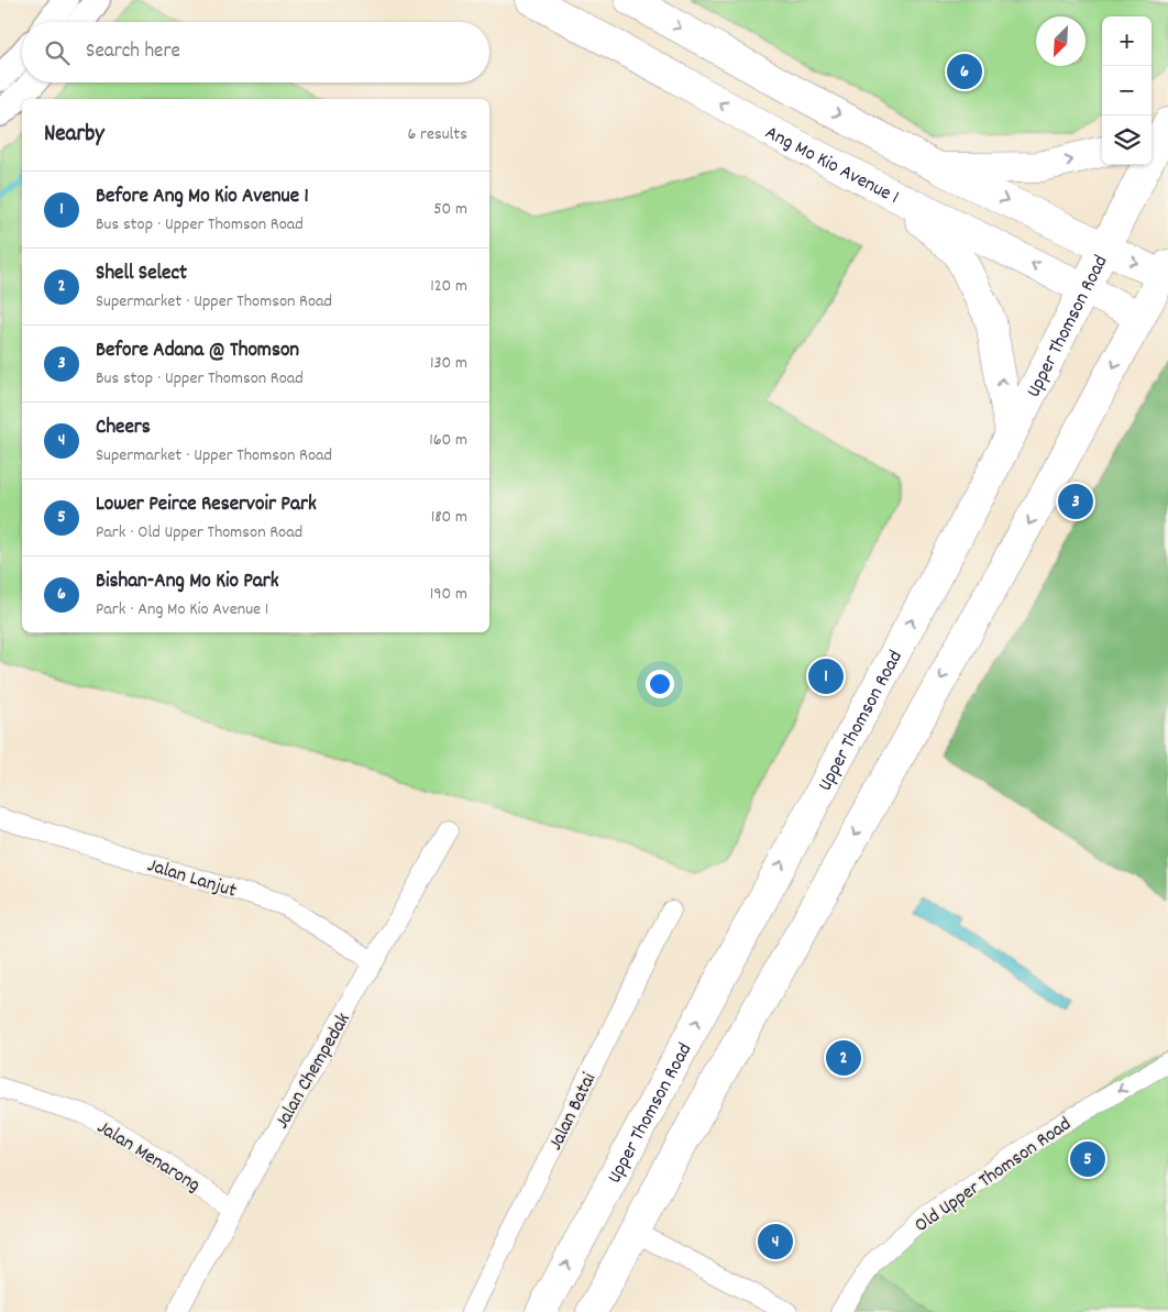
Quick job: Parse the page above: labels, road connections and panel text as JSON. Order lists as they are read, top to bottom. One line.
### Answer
{"streets":{"main road":["Ang Mo Kio Avenue 1","Upper Thomson Road"],"street":["Jalan Lanjut","Jalan Chempedak","Jalan Batai","Jalan Menarong","Old Upper Thomson Road"]},"crossings":[["Ang Mo Kio Avenue 1","Upper Thomson Road"],["Jalan Lanjut","Jalan Chempedak"],["Jalan Chempedak","Jalan Menarong"]],"one_way":["Old Upper Thomson Road"],"north":"bottom left","page":{"map_buttons":["+","−"],"search":"Search here","pins":["6","3","1","2","5","4"],"heading":["Nearby","6 results"],"list":[{"mark":"1","name":"Before Ang Mo Kio Avenue 1","note":"Bus stop · Upper Thomson Road","value":"50 m"},{"mark":"2","name":"Shell Select","note":"Supermarket · Upper Thomson Road","value":"120 m"},{"mark":"3","name":"Before Adana @ Thomson","note":"Bus stop · Upper Thomson Road","value":"130 m"},{"mark":"4","name":"Cheers","note":"Supermarket · Upper Thomson Road","value":"160 m"},{"mark":"5","name":"Lower Peirce Reservoir Park","note":"Park · Old Upper Thomson Road","value":"180 m"},{"mark":"6","name":"Bishan-Ang Mo Kio Park","note":"Park · Ang Mo Kio Avenue 1","value":"190 m"}]}}
